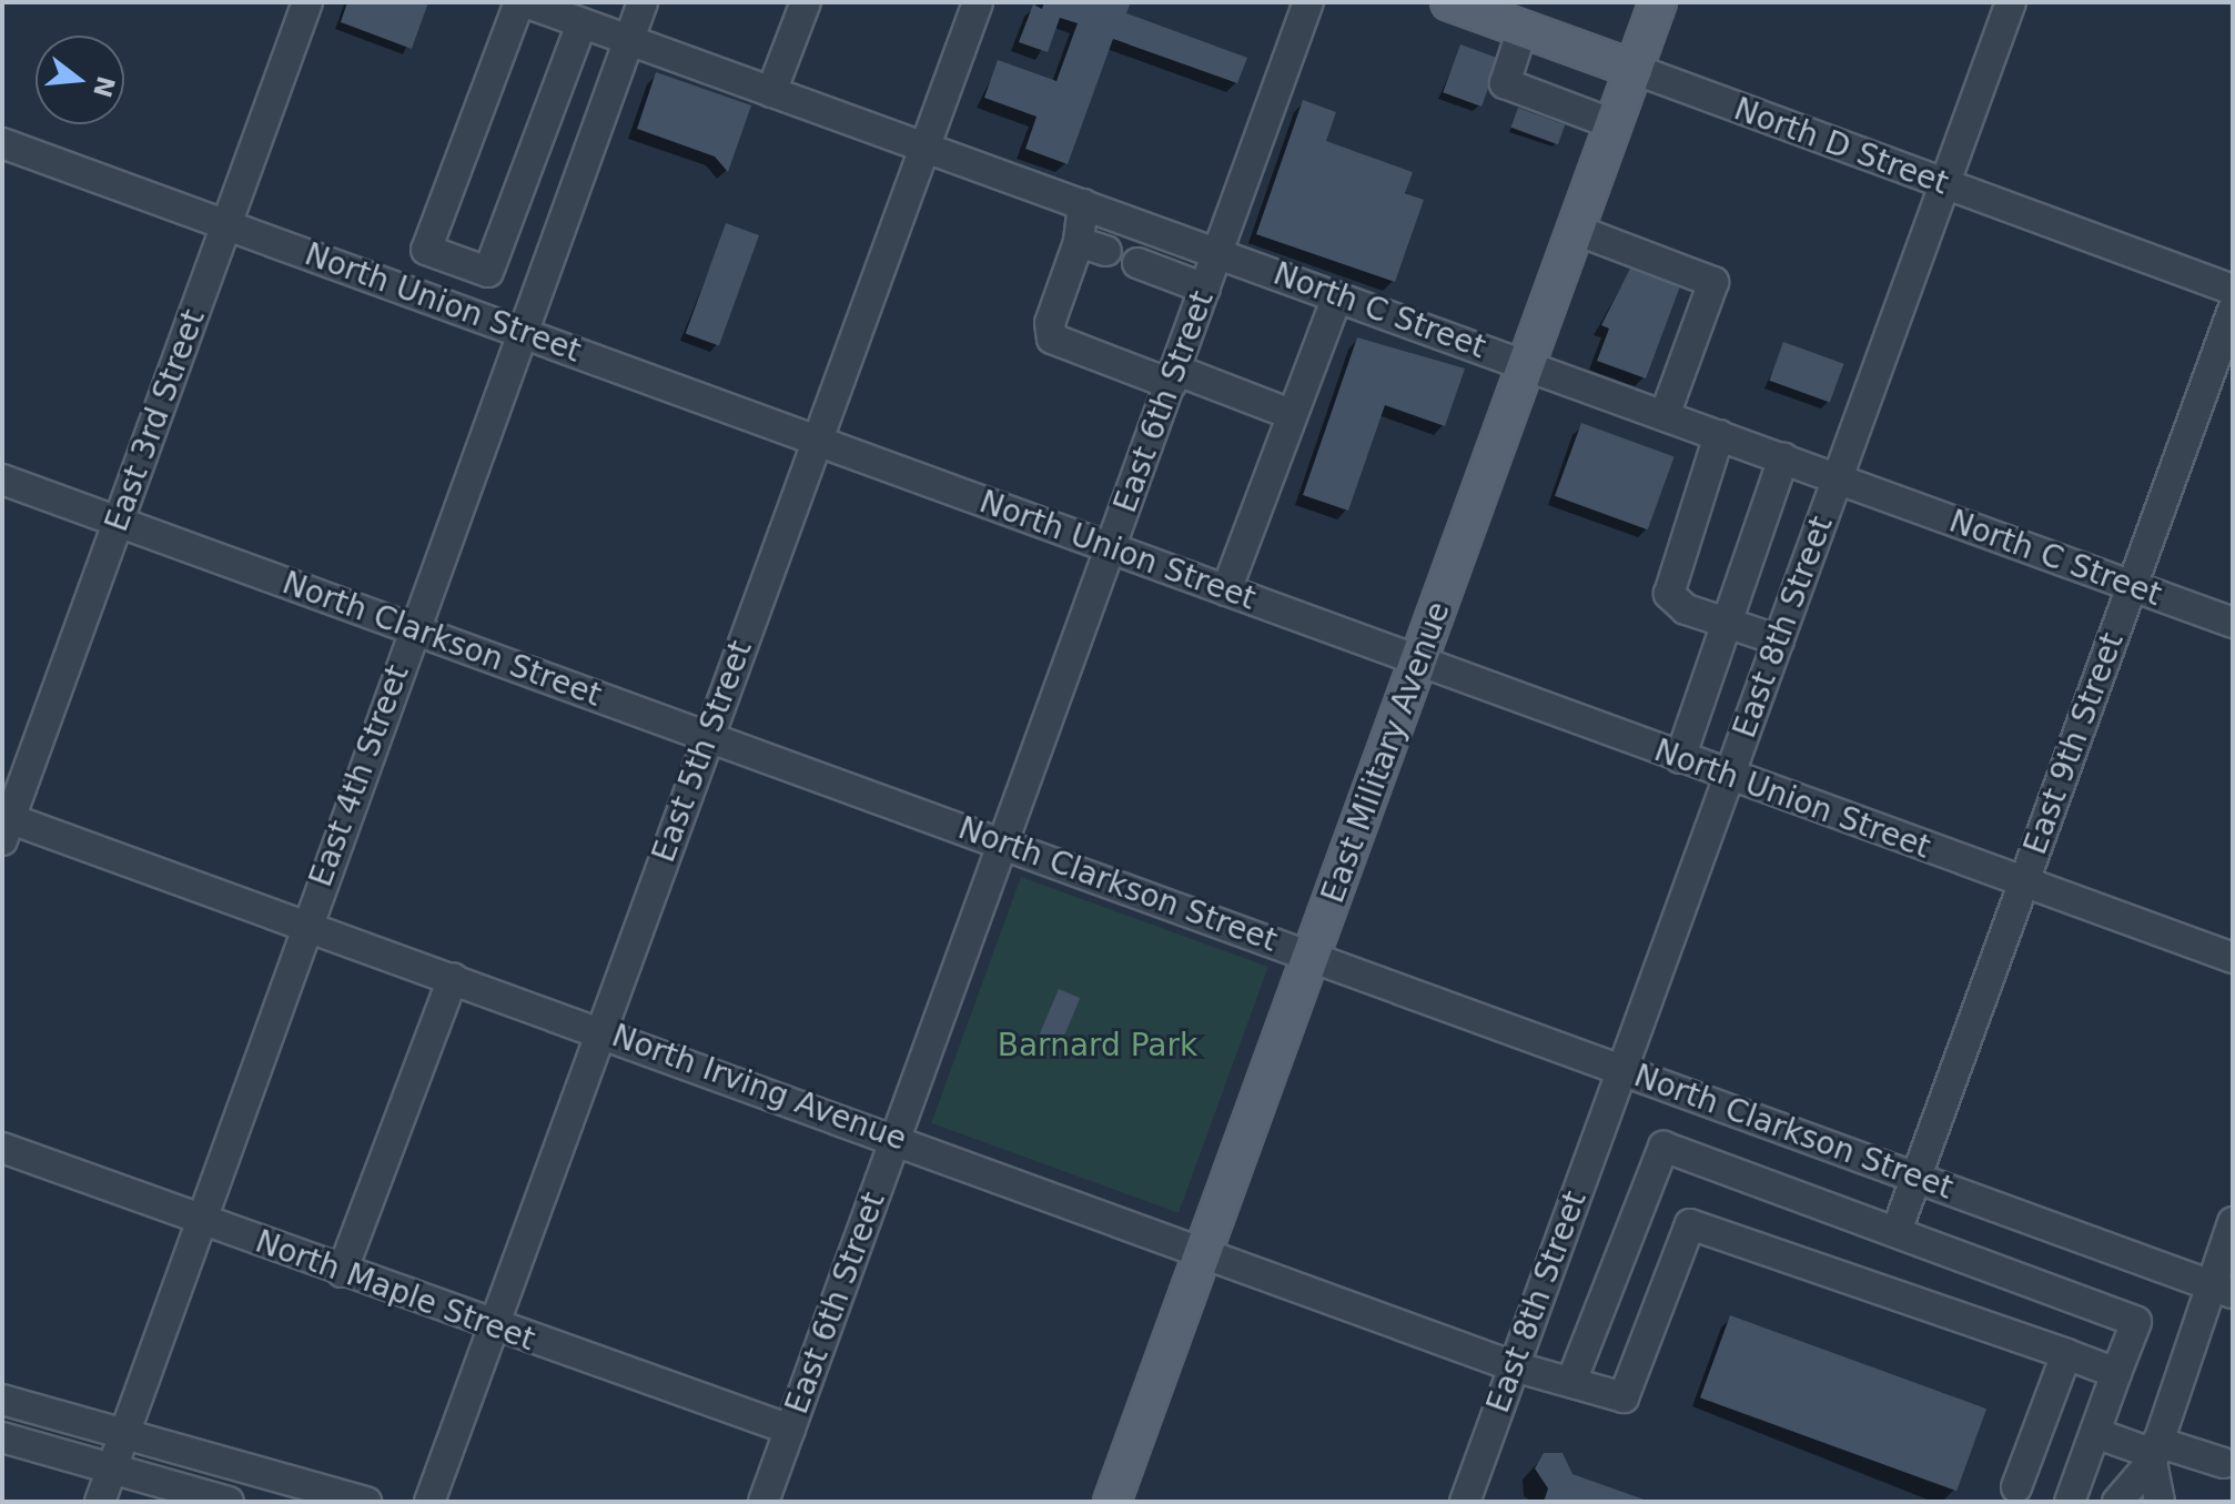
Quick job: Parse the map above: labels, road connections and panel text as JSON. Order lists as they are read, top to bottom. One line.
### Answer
{"streets":{"main road":["North D Street","East Military Avenue"],"street":["North Union Street","North C Street","East 6th Street","East 3rd Street","East 8th Street","North Clarkson Street","East 9th Street","East 5th Street","East 4th Street","North Irving Avenue","North Maple Street"]},"crossings":[["North D Street","East 8th Street"],["North D Street","East Military Avenue"],["North Union Street","East 6th Street"],["North Union Street","East 3rd Street"],["North Union Street","East 8th Street"],["North Union Street","East 9th Street"],["North Union Street","East 5th Street"],["North Union Street","East Military Avenue"],["North Union Street","East 4th Street"],["North C Street","East 6th Street"],["North C Street","East 8th Street"],["North C Street","East 9th Street"],["North C Street","East 5th Street"],["North C Street","East Military Avenue"],["North C Street","East 4th Street"],["East 6th Street","North Clarkson Street"],["East 6th Street","North Irving Avenue"],["East 6th Street","North Maple Street"],["East 3rd Street","North Clarkson Street"],["East 3rd Street","North Irving Avenue"],["East 8th Street","North Clarkson Street"],["East 8th Street","North Irving Avenue"],["North Clarkson Street","East 9th Street"],["North Clarkson Street","East 5th Street"],["North Clarkson Street","East Military Avenue"],["North Clarkson Street","East 4th Street"],["East 5th Street","North Irving Avenue"],["East 5th Street","North Maple Street"],["East Military Avenue","North Irving Avenue"],["East 4th Street","North Irving Avenue"],["East 4th Street","North Maple Street"]],"parks":["Barnard Park"],"north":"right"}
